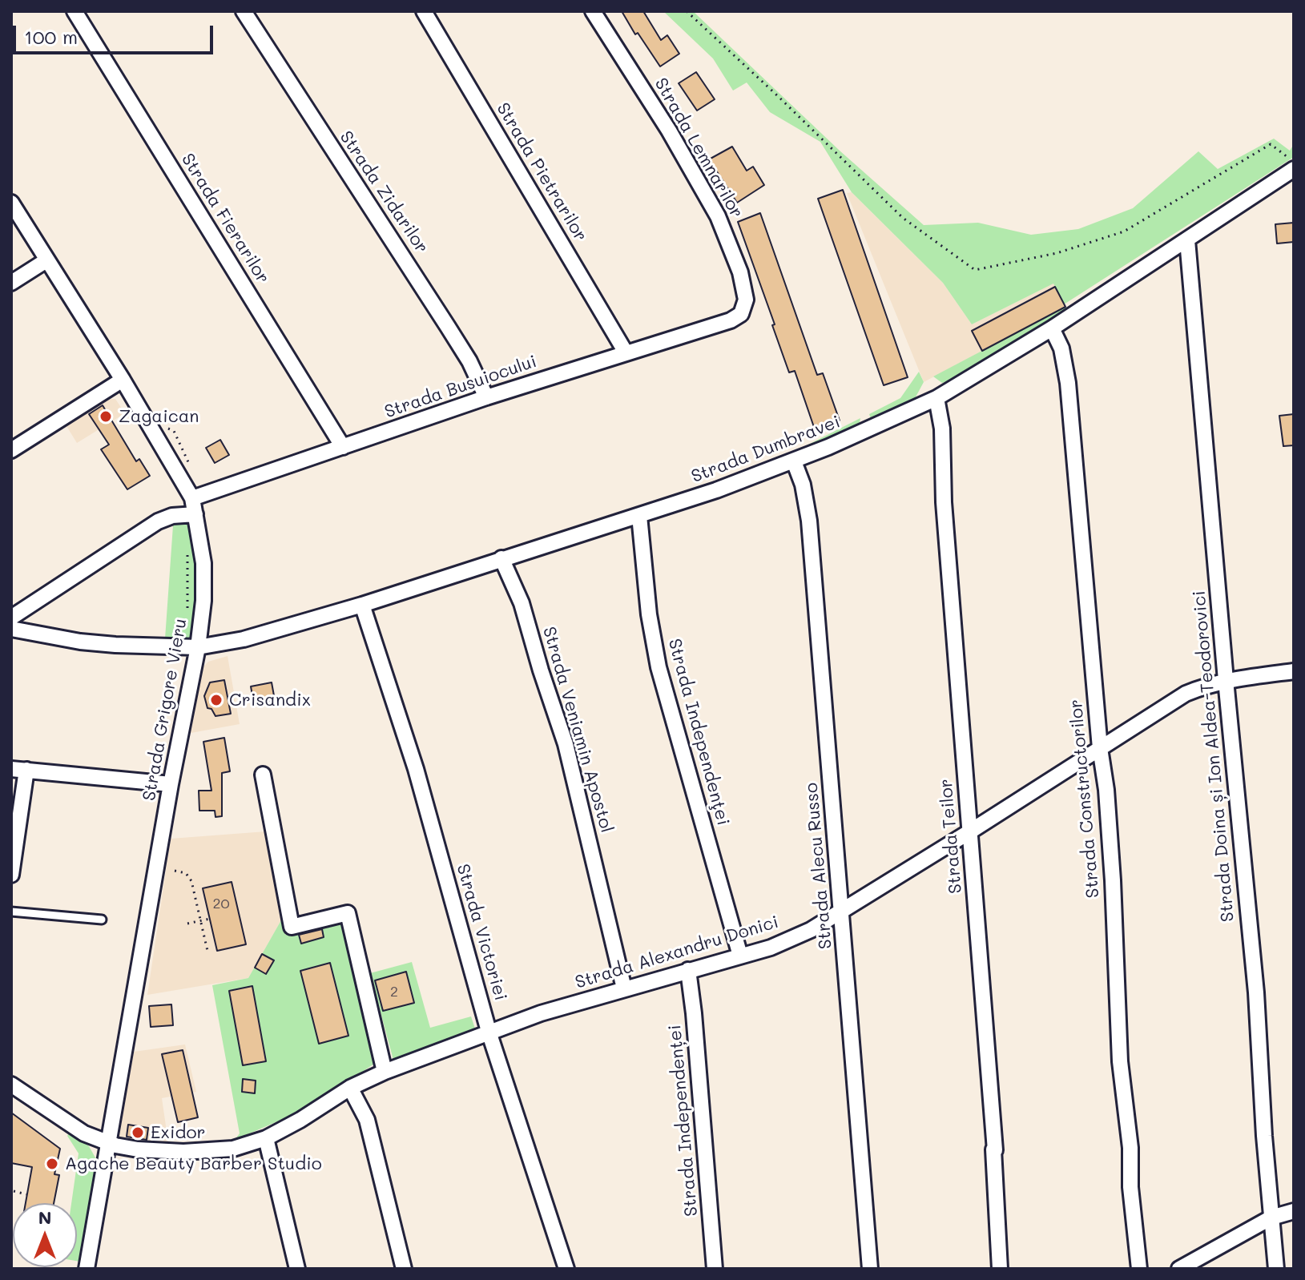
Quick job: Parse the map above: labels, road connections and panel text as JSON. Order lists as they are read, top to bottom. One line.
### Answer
{"streets":{"street":["Strada Lemnarilor","Strada Pietrarilor","Strada Zidarilor","Strada Fierarilor","Strada Busuiocului","Strada Dumbravei","Strada Grigore Vieru","Strada Veniamin Apostol","Strada Independenţei","Strada Doina și Ion Aldea-Teodorovici","Strada Constructorilor","Strada Teilor","Strada Alecu Russo","Strada Victoriei","Strada Alexandru Donici","Strada Independenței"]},"crossings":[["Strada Lemnarilor","Strada Busuiocului"],["Strada Pietrarilor","Strada Busuiocului"],["Strada Zidarilor","Strada Busuiocului"],["Strada Fierarilor","Strada Busuiocului"],["Strada Busuiocului","Strada Grigore Vieru"],["Strada Dumbravei","Strada Grigore Vieru"],["Strada Dumbravei","Strada Veniamin Apostol"],["Strada Dumbravei","Strada Independenţei"],["Strada Dumbravei","Strada Doina și Ion Aldea-Teodorovici"],["Strada Dumbravei","Strada Constructorilor"],["Strada Dumbravei","Strada Teilor"],["Strada Dumbravei","Strada Alecu Russo"],["Strada Dumbravei","Strada Victoriei"],["Strada Grigore Vieru","Strada Alexandru Donici"],["Strada Veniamin Apostol","Strada Alexandru Donici"],["Strada Independenţei","Strada Alexandru Donici"],["Strada Doina și Ion Aldea-Teodorovici","Strada Alexandru Donici"],["Strada Constructorilor","Strada Alexandru Donici"],["Strada Teilor","Strada Alexandru Donici"],["Strada Alecu Russo","Strada Alexandru Donici"],["Strada Victoriei","Strada Alexandru Donici"],["Strada Alexandru Donici","Strada Independenței"]],"places":["Zagaican","Crisandix","Exidor","Agache Beauty Barber Studio"],"house_numbers":["20","2"],"scale_bar":"100 m","north":"top"}
